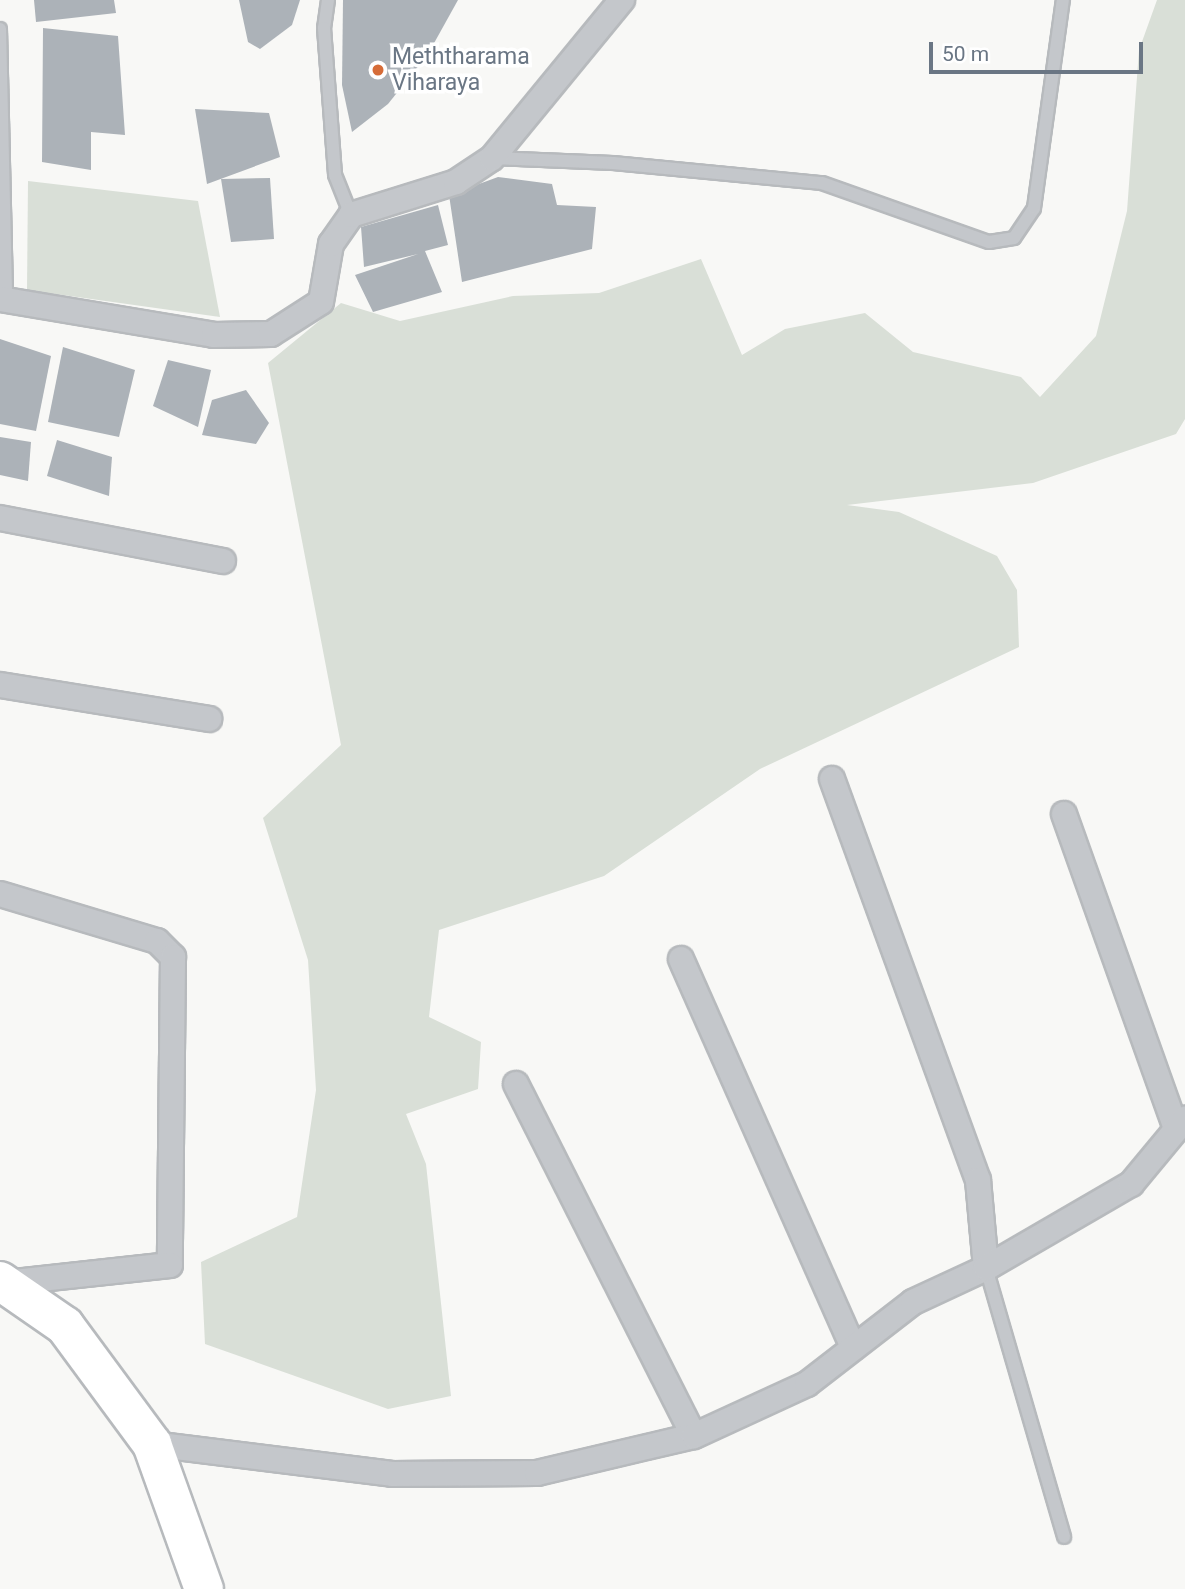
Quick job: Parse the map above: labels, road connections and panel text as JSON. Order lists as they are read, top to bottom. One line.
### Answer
{"places":["Meththarama Viharaya"],"scale_bar":"50 m"}
